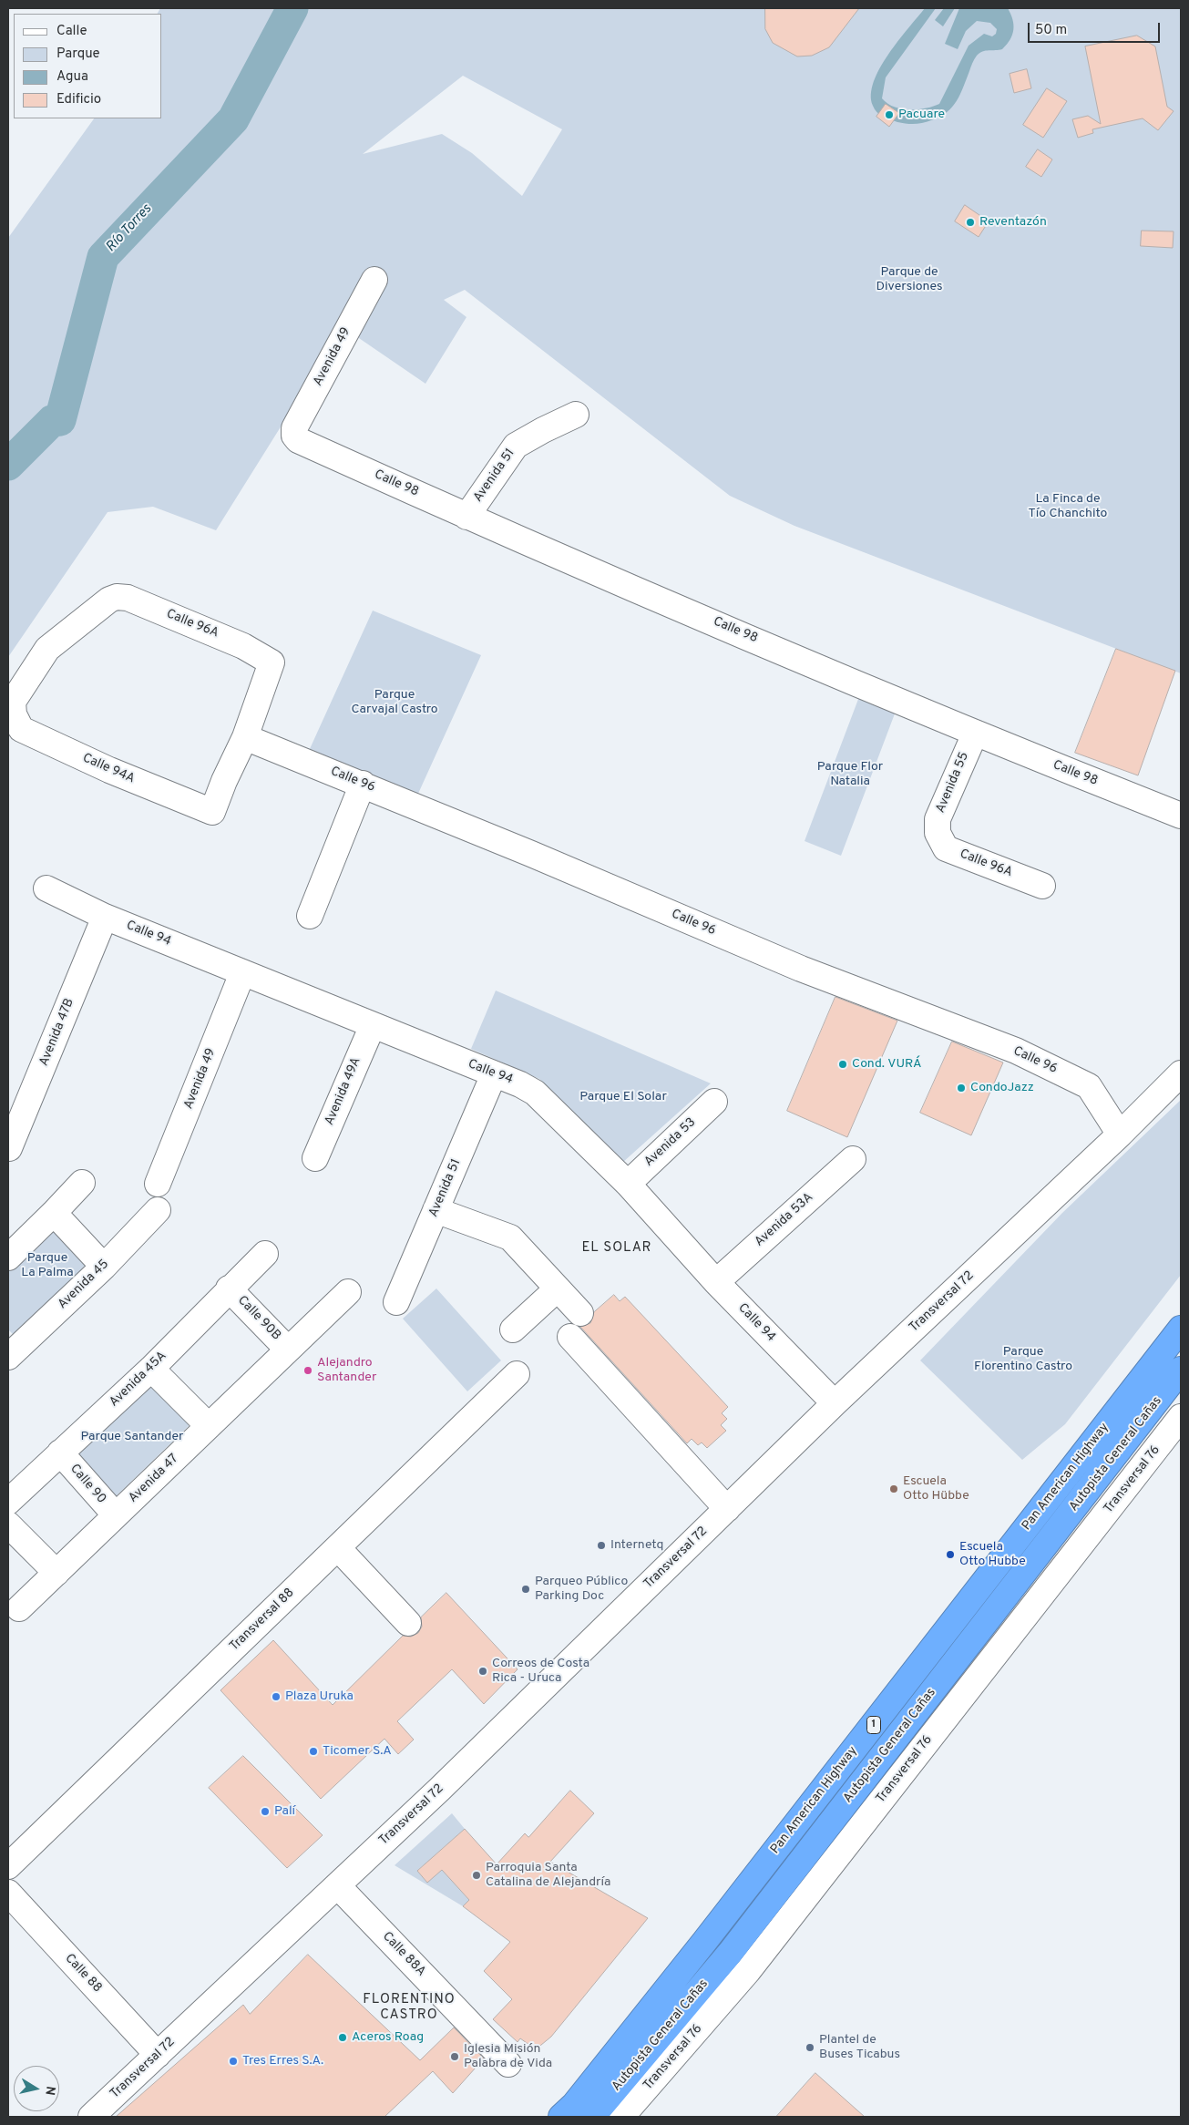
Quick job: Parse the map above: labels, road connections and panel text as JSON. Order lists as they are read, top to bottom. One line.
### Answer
{"streets":{"highway":["Autopista General Cañas","Pan American Highway","1"],"street":["Avenida 49","Avenida 51","Calle 98","Calle 96A","Calle 94A","Calle 96","Avenida 55","Calle 94","Avenida 47B","Avenida 49A","Avenida 53","Avenida 53A","Avenida 45","Transversal 72","Calle 90B","Avenida 45A","Avenida 47","Transversal 76","Calle 90","Transversal 88","Calle 88A","Calle 88"]},"crossings":[["Avenida 49","Calle 98"],["Avenida 49","Calle 94"],["Avenida 51","Calle 98"],["Avenida 51","Calle 94"],["Calle 98","Avenida 55"],["Calle 96A","Calle 94A"],["Calle 96A","Calle 96"],["Calle 96A","Avenida 55"],["Calle 94A","Calle 96"],["Calle 96","Transversal 72"],["Calle 94","Avenida 47B"],["Calle 94","Avenida 49A"],["Calle 94","Avenida 53"],["Calle 94","Avenida 53A"],["Calle 94","Transversal 72"],["Transversal 72","Calle 88A"],["Transversal 72","Calle 88"],["Calle 90B","Avenida 45A"],["Calle 90B","Avenida 47"],["Avenida 45A","Calle 90"],["Avenida 47","Calle 90"]],"districts":["EL SOLAR","FLORENTINO CASTRO"],"water":["Río Torres"],"parks":["Parque de Diversiones","La Finca de Tío Chanchito","Parque Carvajal Castro","Parque Flor Natalia","Parque El Solar","Parque La Palma","Parque Florentino Castro","Parque Santander"],"places":["Pacuare","Reventazón","Cond. VURÁ","CondoJazz","Alejandro Santander","Escuela Otto Hübbe","Internetq","Escuela Otto Hubbe","Parqueo Público Parking Doc","Correos de Costa Rica - Uruca","Plaza Uruka","Ticomer S.A","Palí","Parroquia Santa Catalina de Alejandría","Aceros Roag","Plantel de Buses Ticabus","Iglesia Misión Palabra de Vida","Tres Erres S.A."],"legend":["Calle","Parque","Agua","Edificio"],"scale_bar":"50 m","north":"right"}
